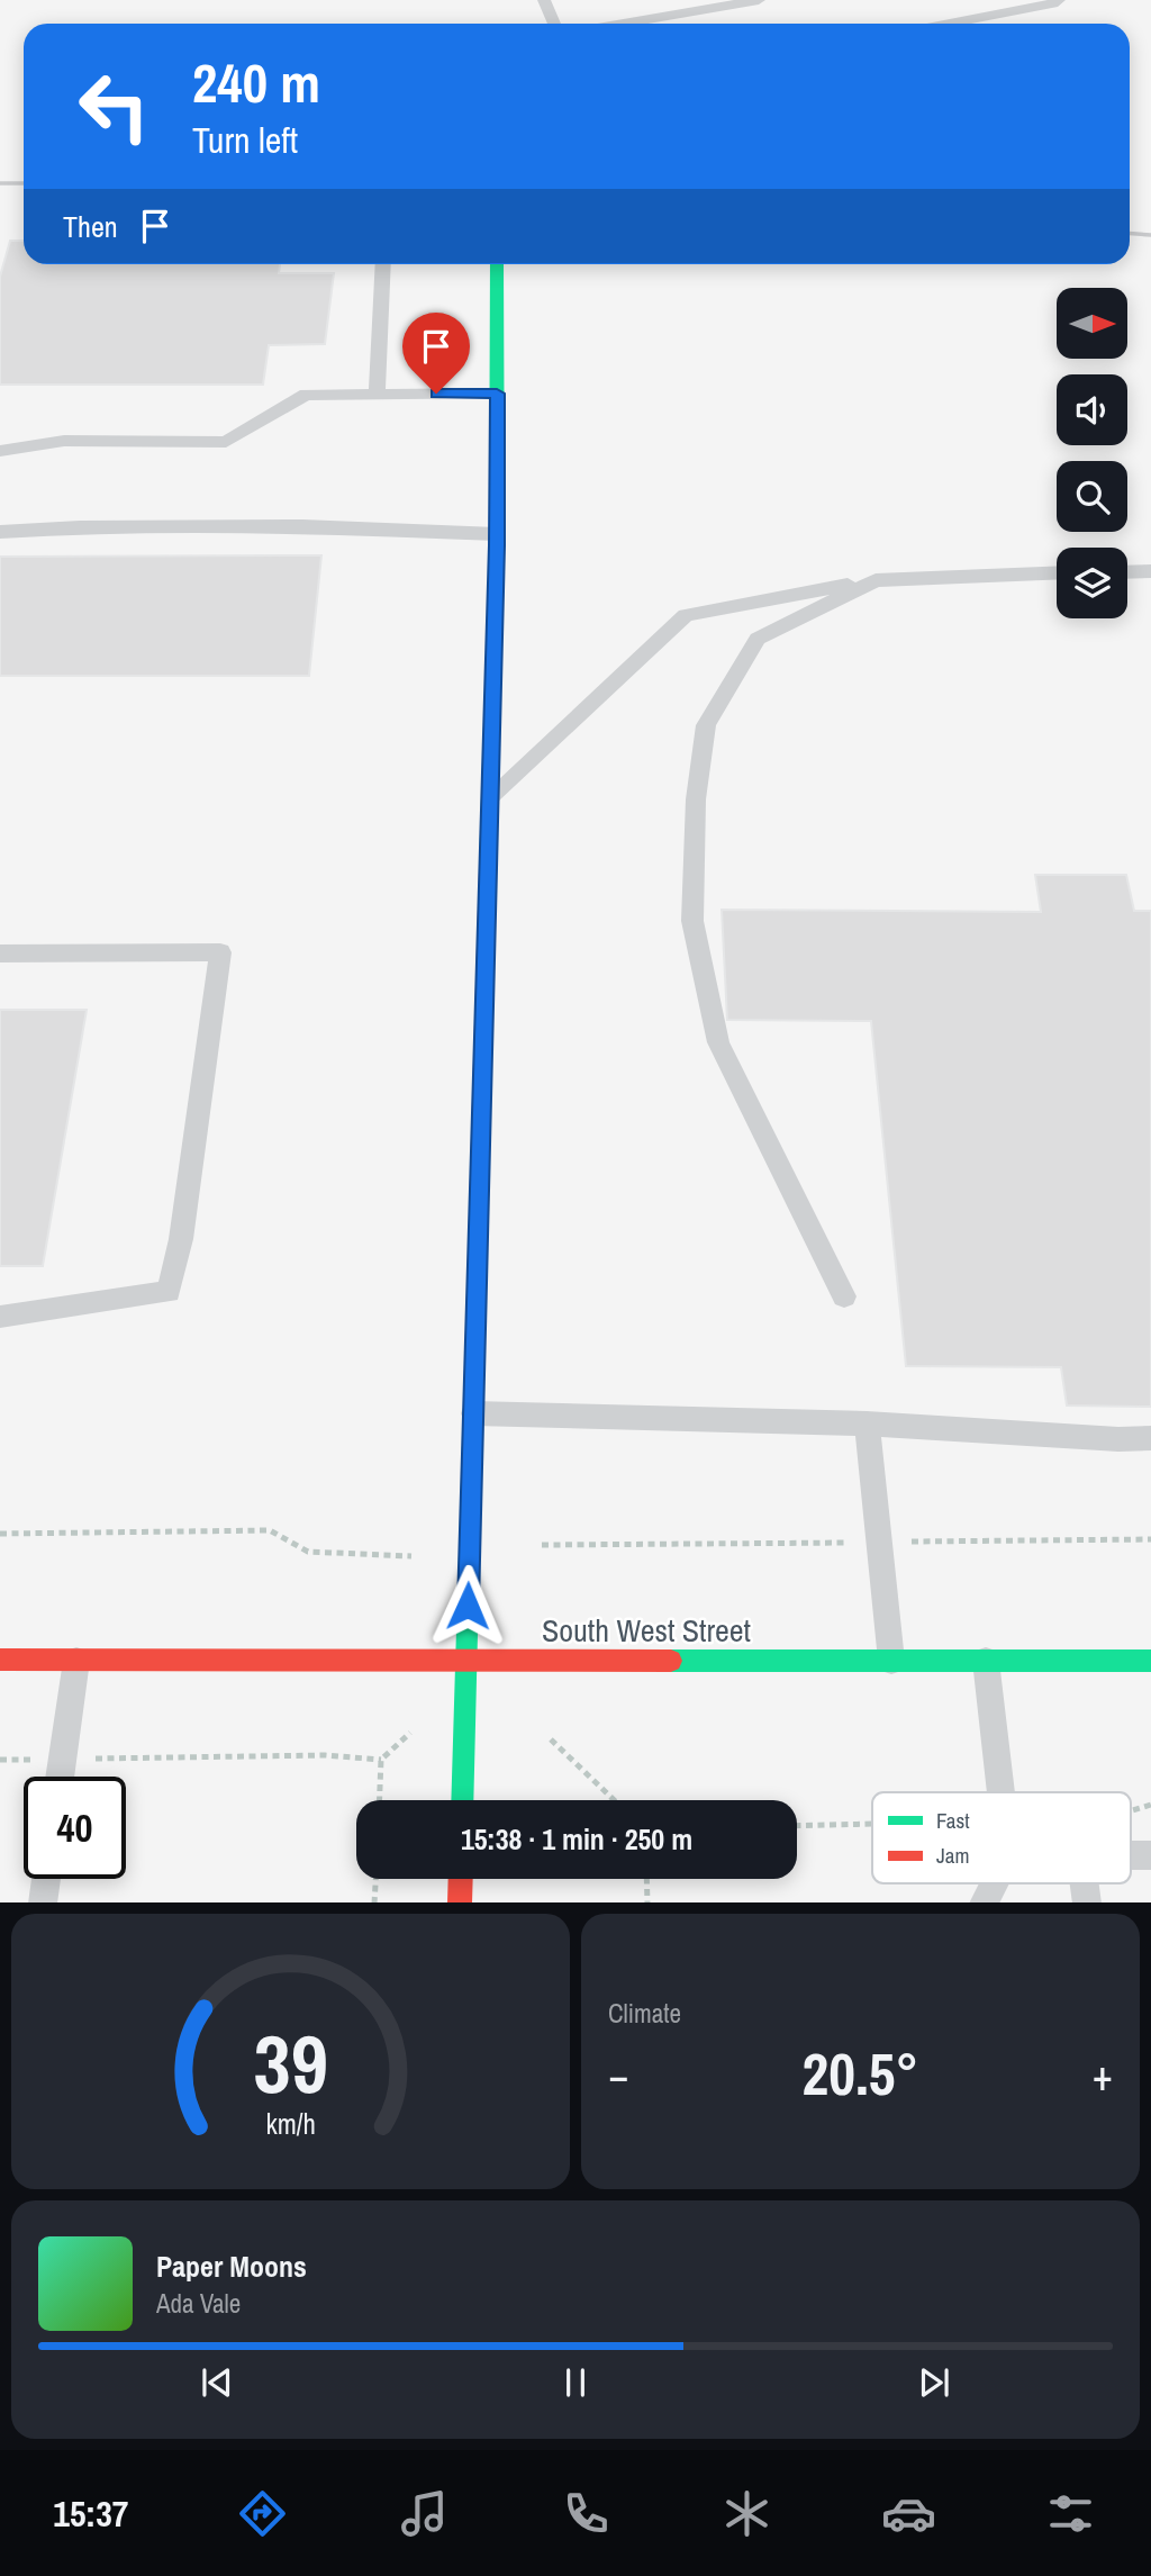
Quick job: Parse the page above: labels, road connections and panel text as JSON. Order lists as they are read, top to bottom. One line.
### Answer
{"streets":{"street":["South West Street"]},"legend":["Fast","Jam"],"north":"right","page":{"turn":["240 m","Turn left"],"then":"Then","limit":"40","trip":"15:38 · 1 min · 250 m","tile":"Climate","heat":["−","20.5°","+"],"song":["Paper Moons","Ada Vale"],"tabs":"15:37","gauge":["39","km/h"]}}
